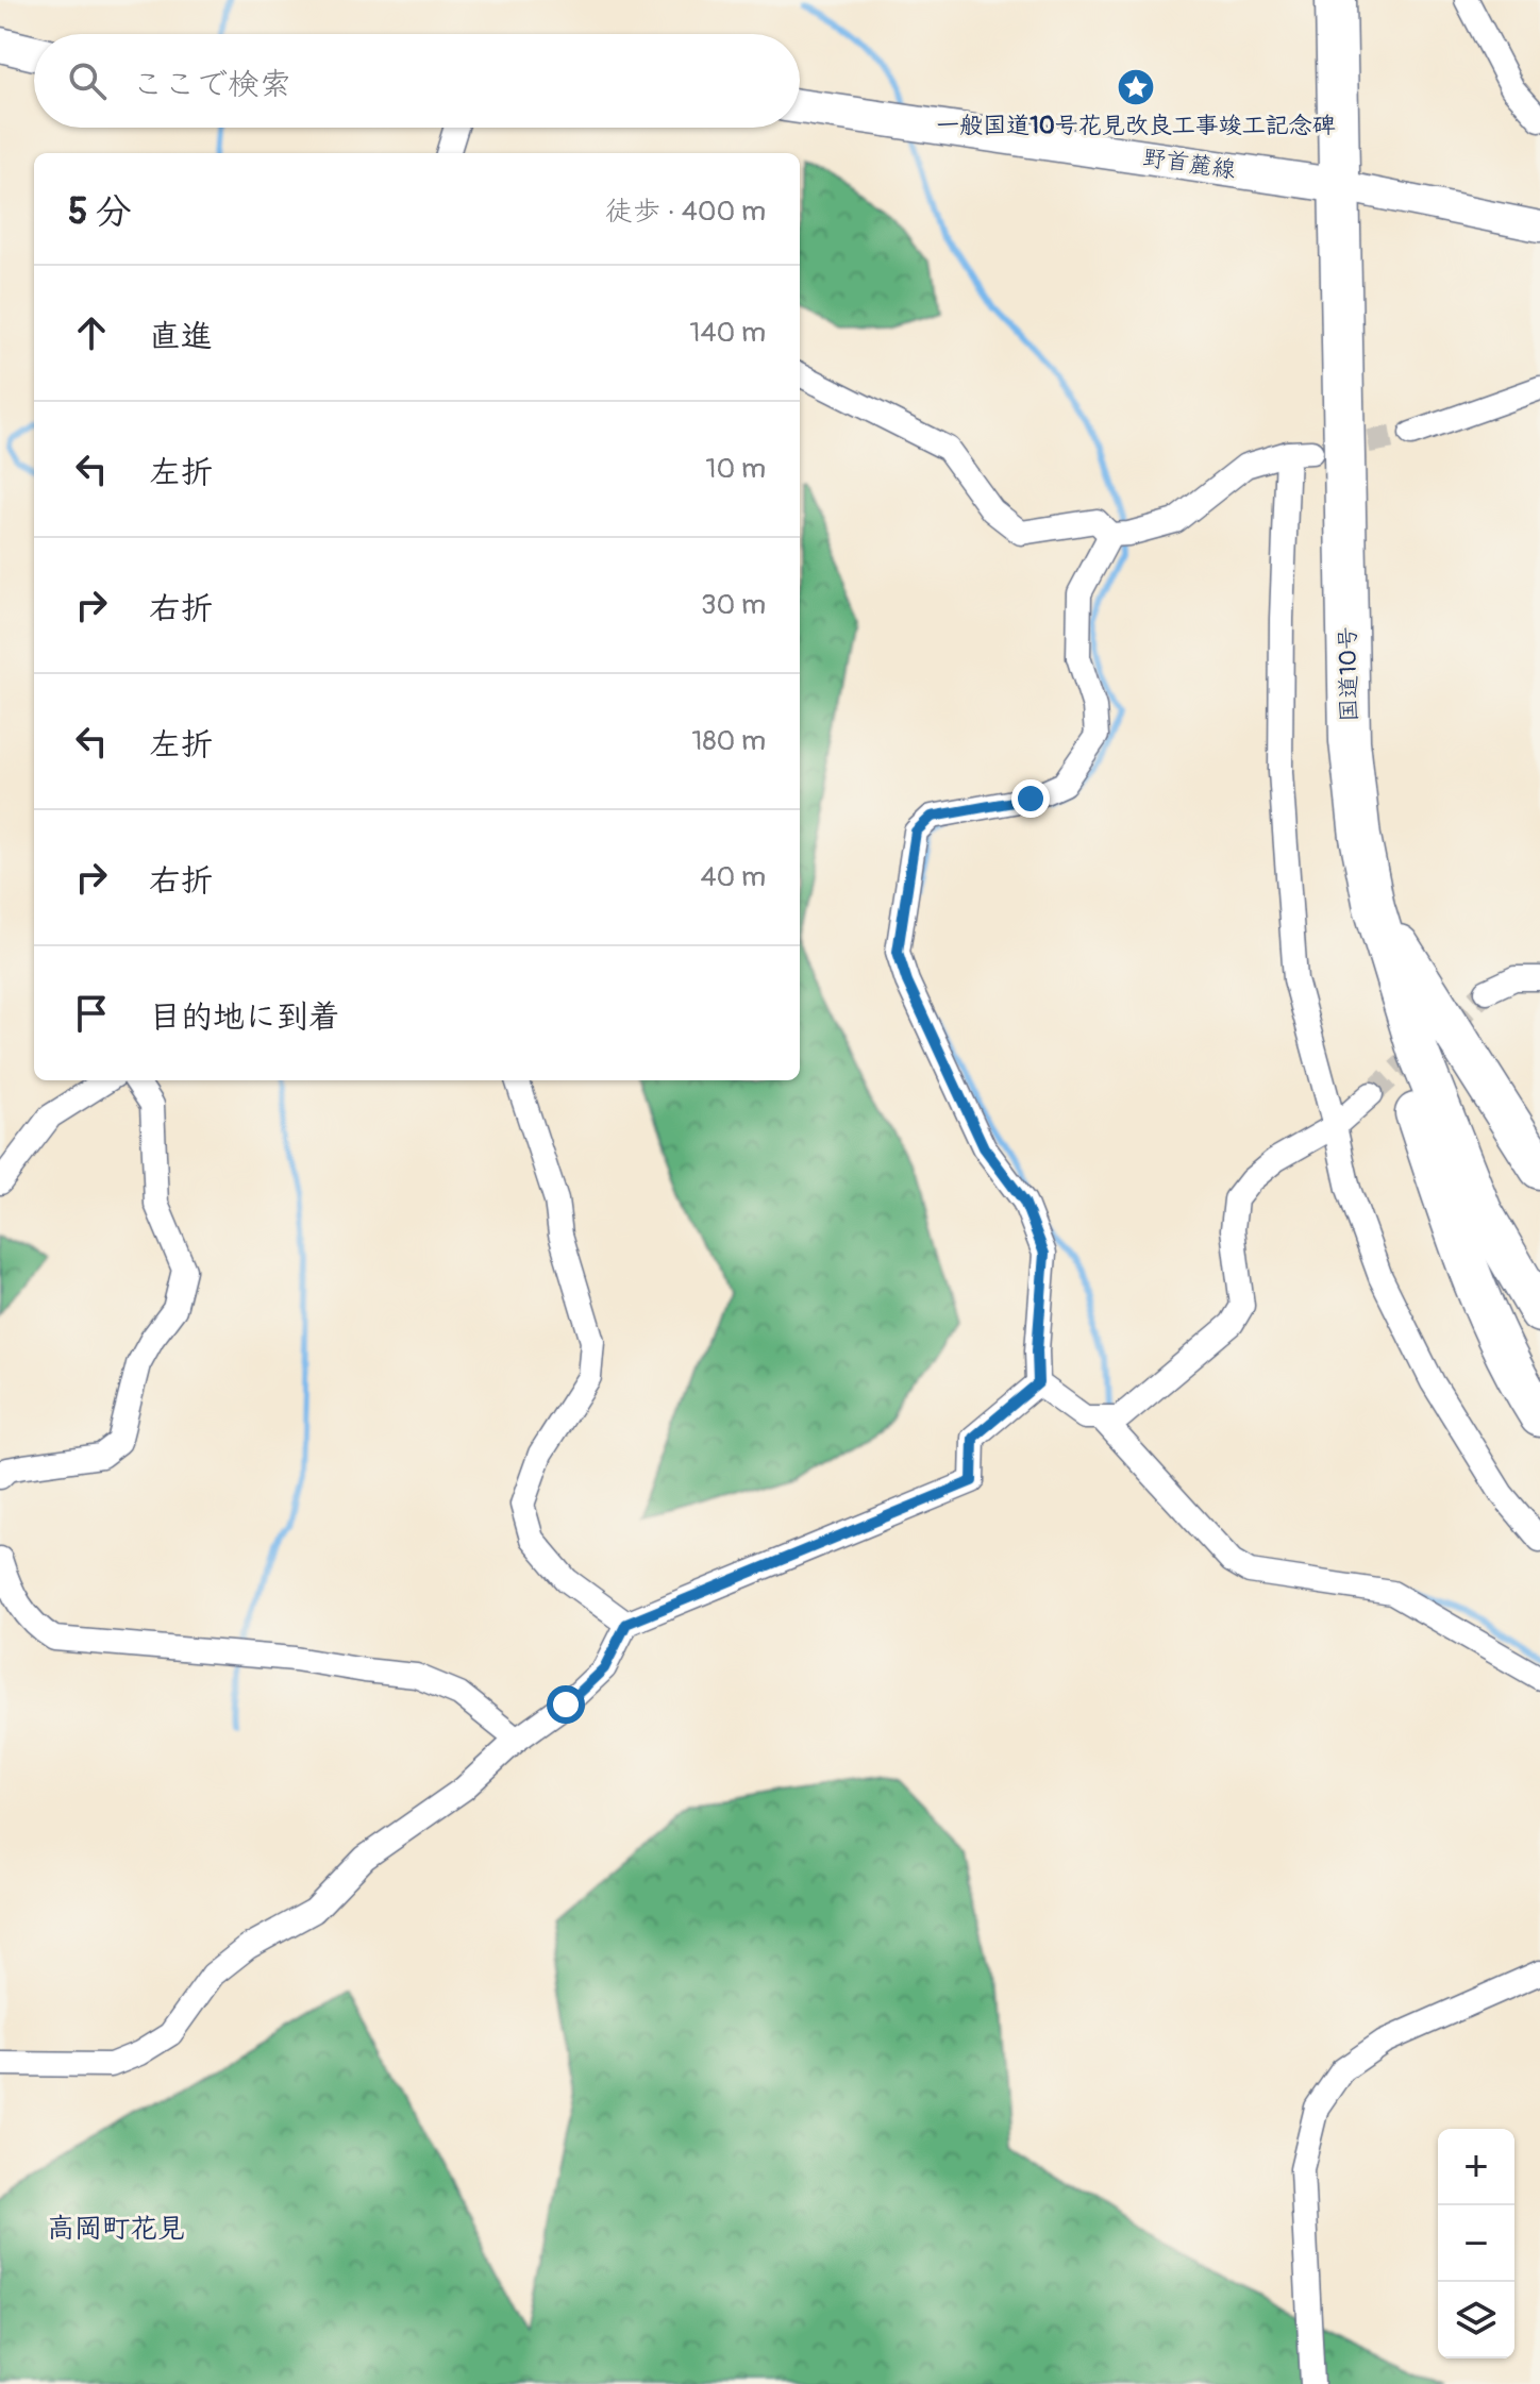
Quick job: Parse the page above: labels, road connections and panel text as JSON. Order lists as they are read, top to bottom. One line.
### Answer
{"streets":{"highway":["国道10号"],"main road":["野首麓線"]},"crossings":[["野首麓線","国道10号"]],"districts":["高岡町花見"],"places":{"place":["一般国道10号花見改良工事竣工記念碑"]},"page":{"search":"ここで検索","heading":["5 分","徒歩 · 400 m"],"list":[["直進","140 m"],["左折","10 m"],["右折","30 m"],["左折","180 m"],["右折","40 m"],"目的地に到着"],"map_buttons":["+","−"]}}
